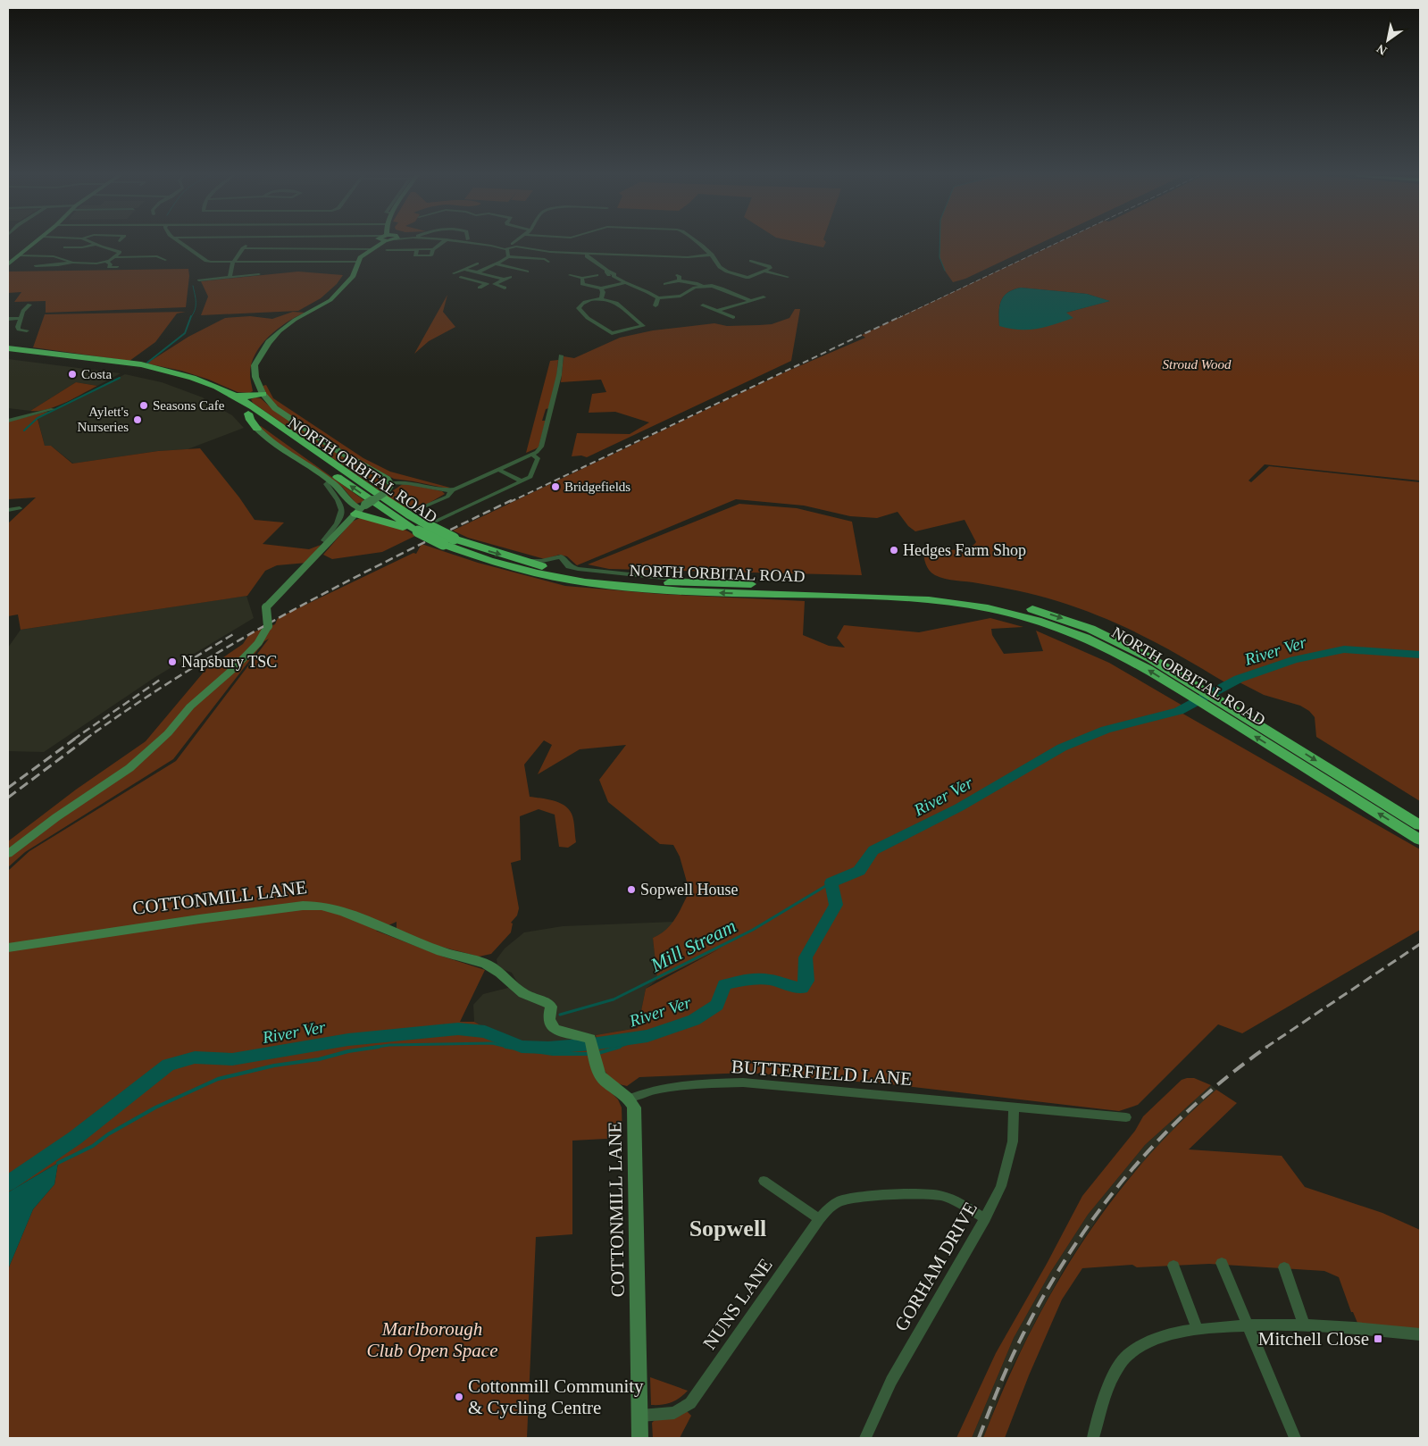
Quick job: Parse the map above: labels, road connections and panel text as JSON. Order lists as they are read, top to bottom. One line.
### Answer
{"streets":{"highway":["NORTH ORBITAL ROAD"],"street":["COTTONMILL LANE","BUTTERFIELD LANE","GORHAM DRIVE","NUNS LANE"]},"crossings":[["COTTONMILL LANE","BUTTERFIELD LANE"],["COTTONMILL LANE","NUNS LANE"],["BUTTERFIELD LANE","GORHAM DRIVE"],["GORHAM DRIVE","NUNS LANE"]],"districts":["Sopwell"],"water":["River Ver","Mill Stream"],"parks":["Stroud Wood","Marlborough Club Open Space"],"places":{"other":["Costa","Seasons Cafe","Aylett's Nurseries","Bridgefields","Hedges Farm Shop","Napsbury TSC","Sopwell House","Cottonmill Community & Cycling Centre"],"transit":["Mitchell Close"]},"north":"bottom left"}
